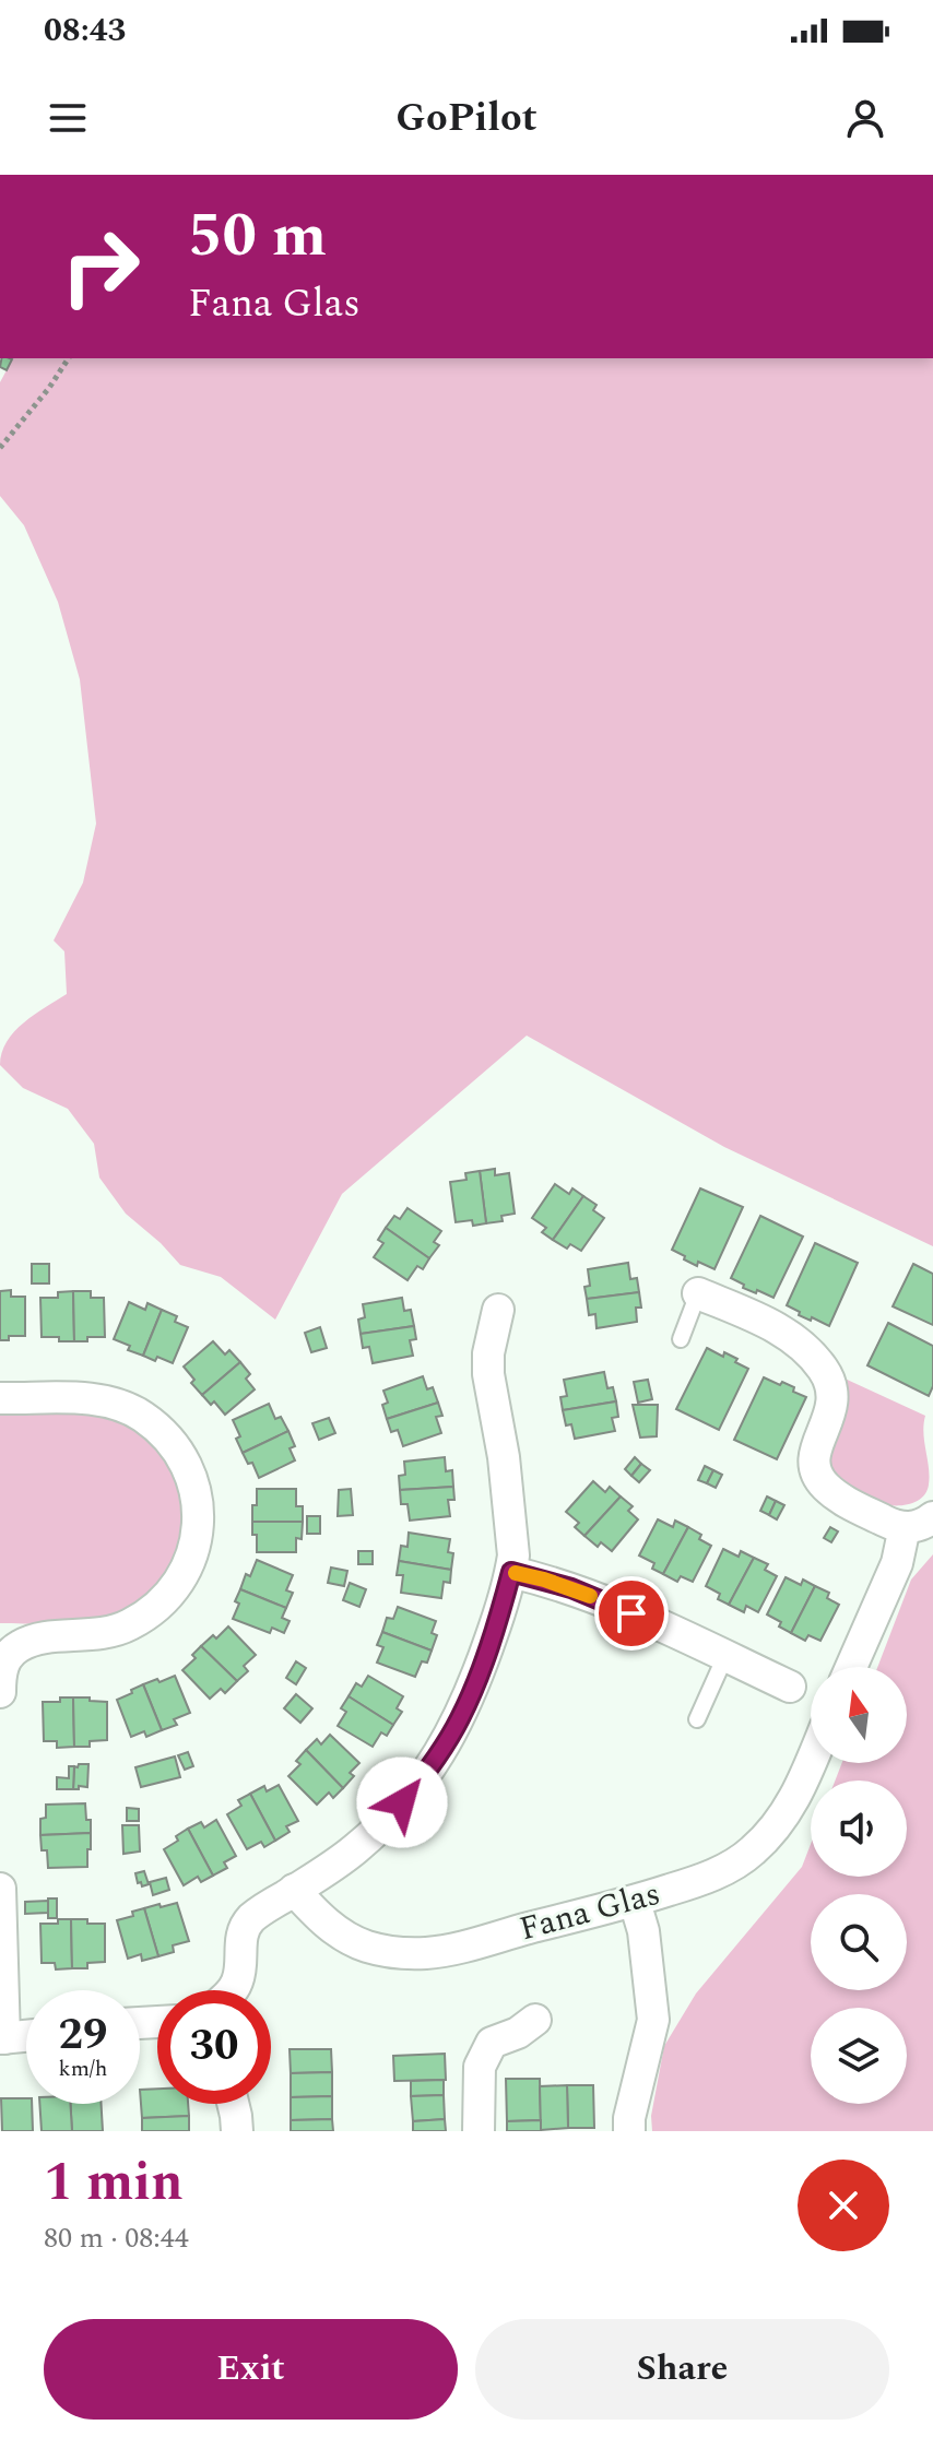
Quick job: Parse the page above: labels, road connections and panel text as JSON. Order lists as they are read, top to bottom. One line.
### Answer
{"streets":{"street":["Fana Glas"]},"north":"top","page":{"status":"08:43","header":"GoPilot","turn":["50 m","Fana Glas"],"speed":"29 km/h","limit":"30","heading":["1 min","80 m · 08:44"],"buttons":["Exit","Share"]}}
